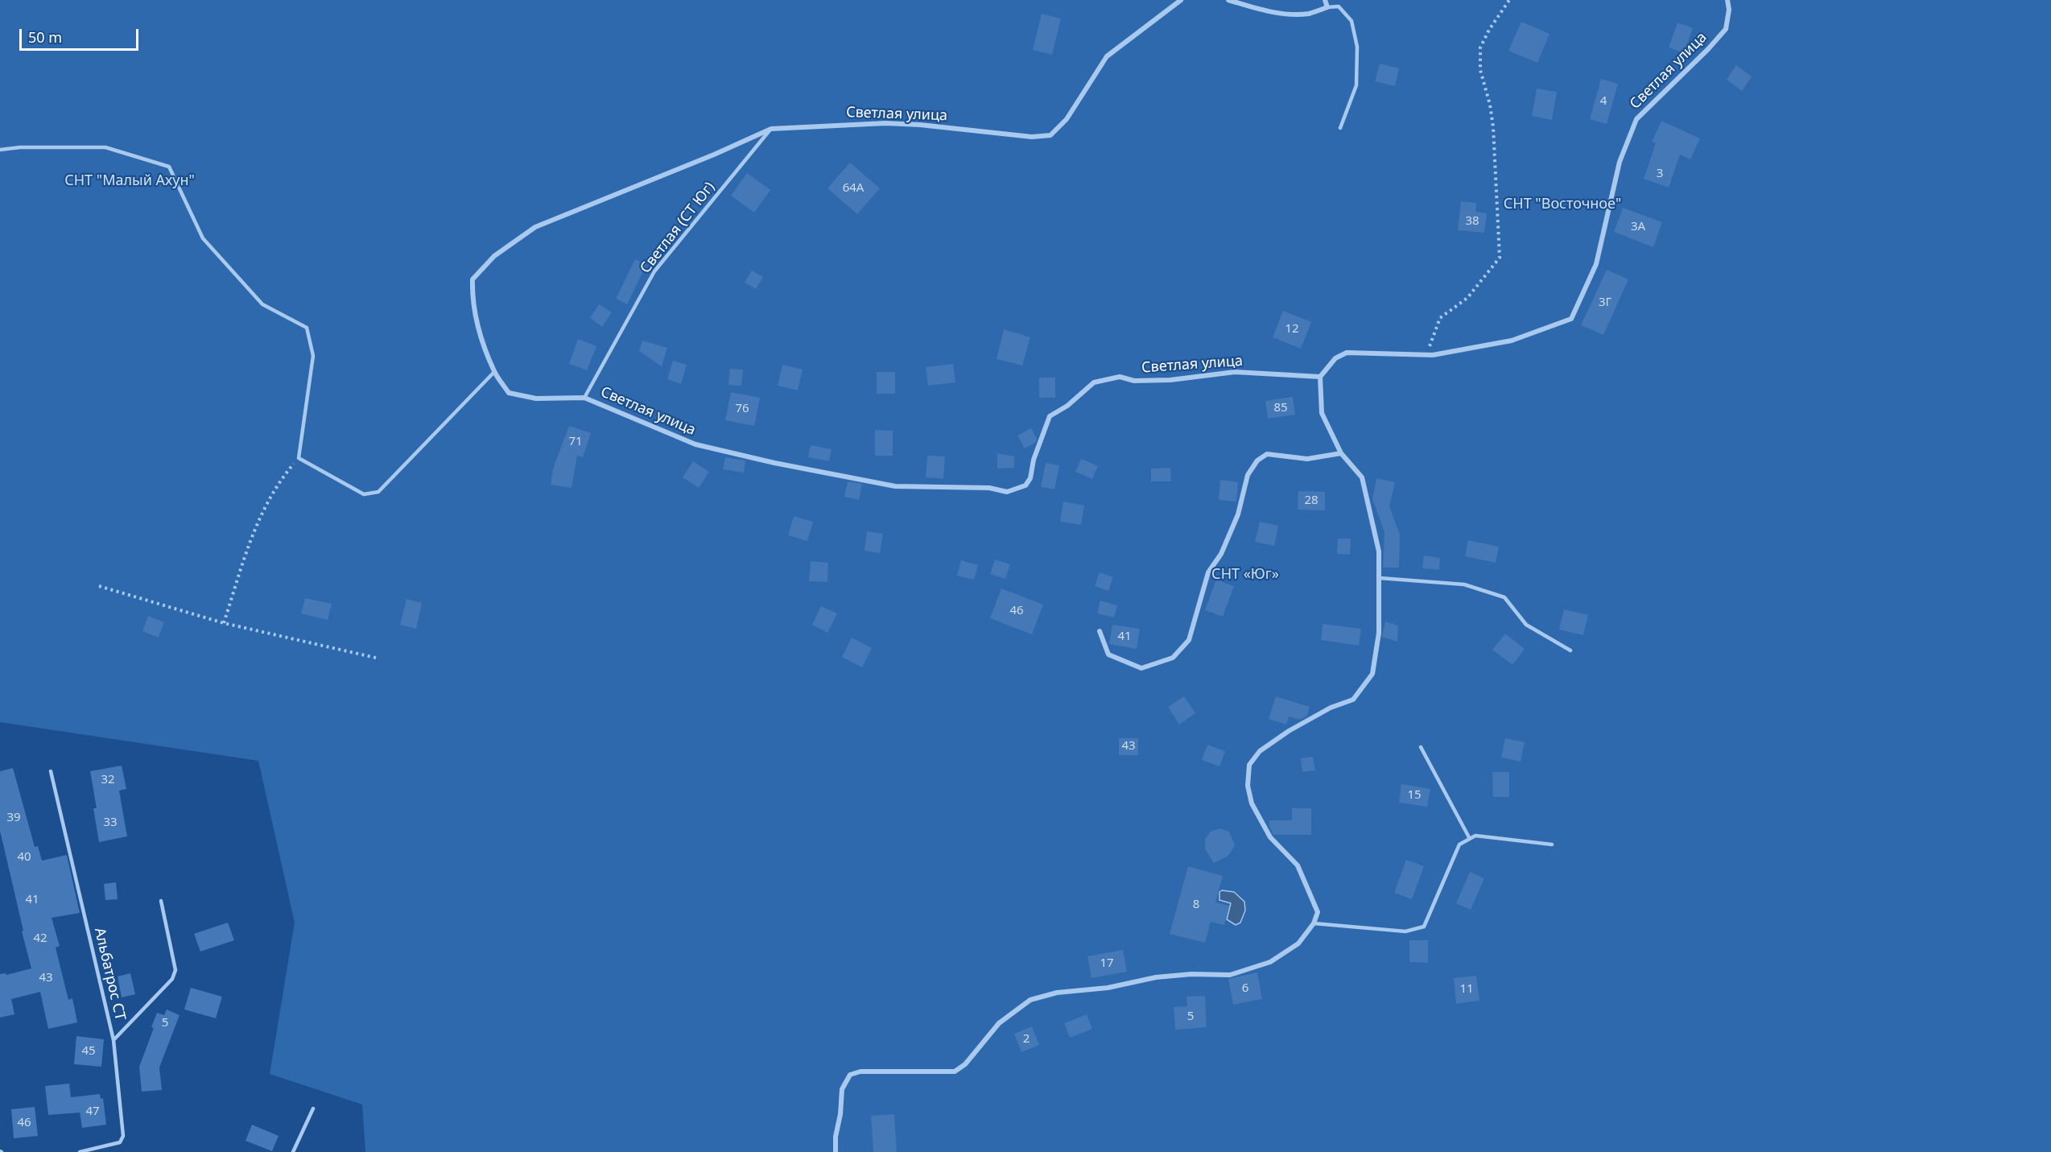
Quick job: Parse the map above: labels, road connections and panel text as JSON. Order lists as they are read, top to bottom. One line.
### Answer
{"streets":{"street":["Светлая улица"],"lane":["Светлая (СТ Юг)","Альбатрос СТ"]},"crossings":[["Светлая улица","Светлая (СТ Юг)"]],"parks":["СНТ \"Малый Ахун\"","СНТ \"Восточное\"","СНТ «Юг»"],"house_numbers":["4","3","64А","38","3А","3Г","12","85","76","71","28","46","41","43","32","15","39","33","40","41","8","42","17","43","6","11","5","5","2","45","47","46"],"scale_bar":"50 m"}
